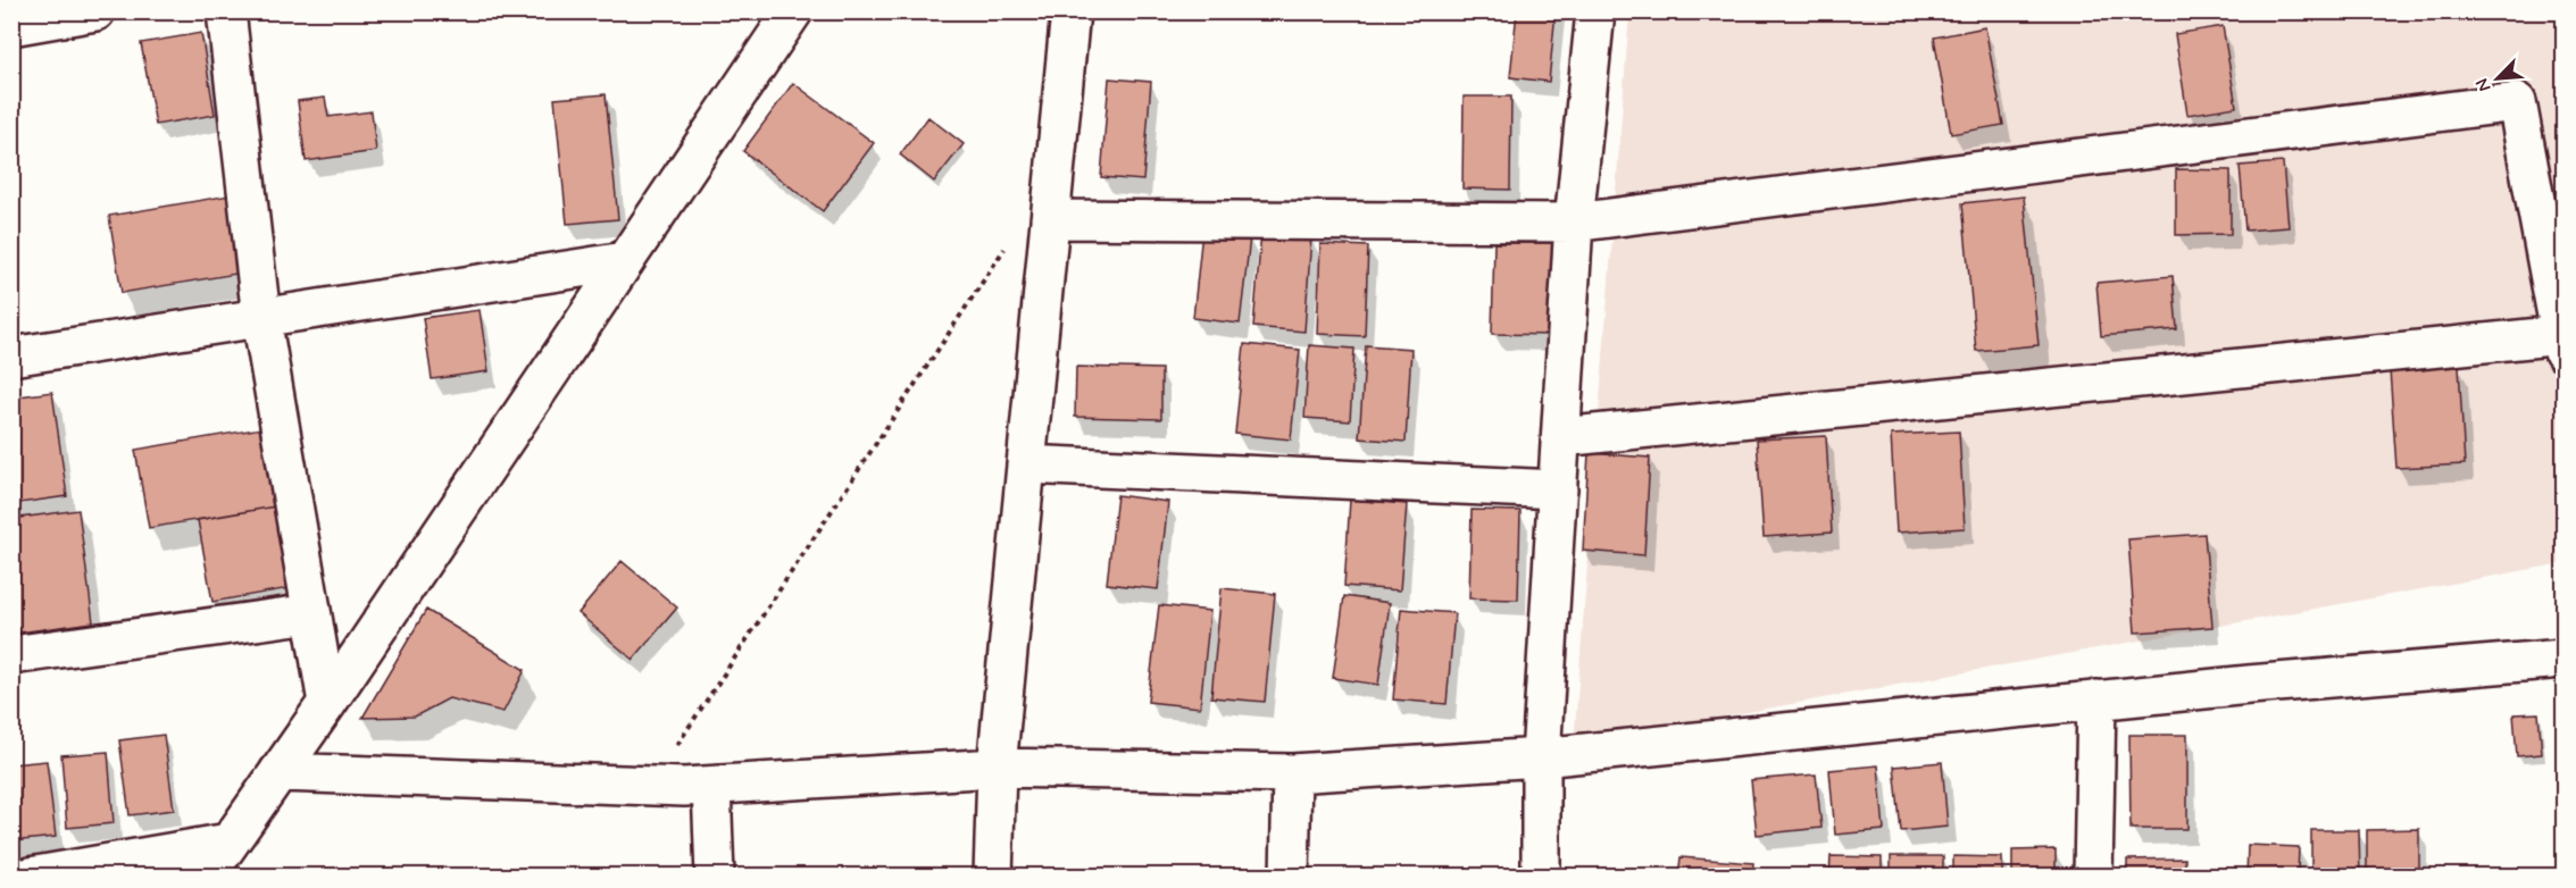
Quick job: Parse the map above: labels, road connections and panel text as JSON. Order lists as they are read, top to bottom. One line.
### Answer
{"north":"bottom left"}
